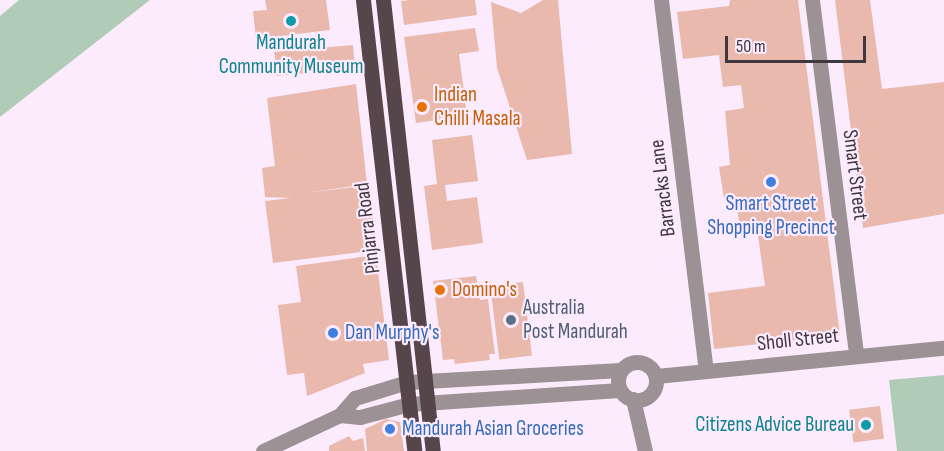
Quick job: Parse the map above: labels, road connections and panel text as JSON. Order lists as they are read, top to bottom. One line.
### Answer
{"streets":{"main road":["Pinjarra Road"],"street":["Smart Street","Barracks Lane","Sholl Street"]},"crossings":[["Smart Street","Sholl Street"],["Barracks Lane","Sholl Street"]],"places":["Mandurah Community Museum","Indian Chilli Masala","Smart Street Shopping Precinct","Domino's","Australia Post Mandurah","Dan Murphy's","Citizens Advice Bureau","Mandurah Asian Groceries"],"scale_bar":"50 m"}
